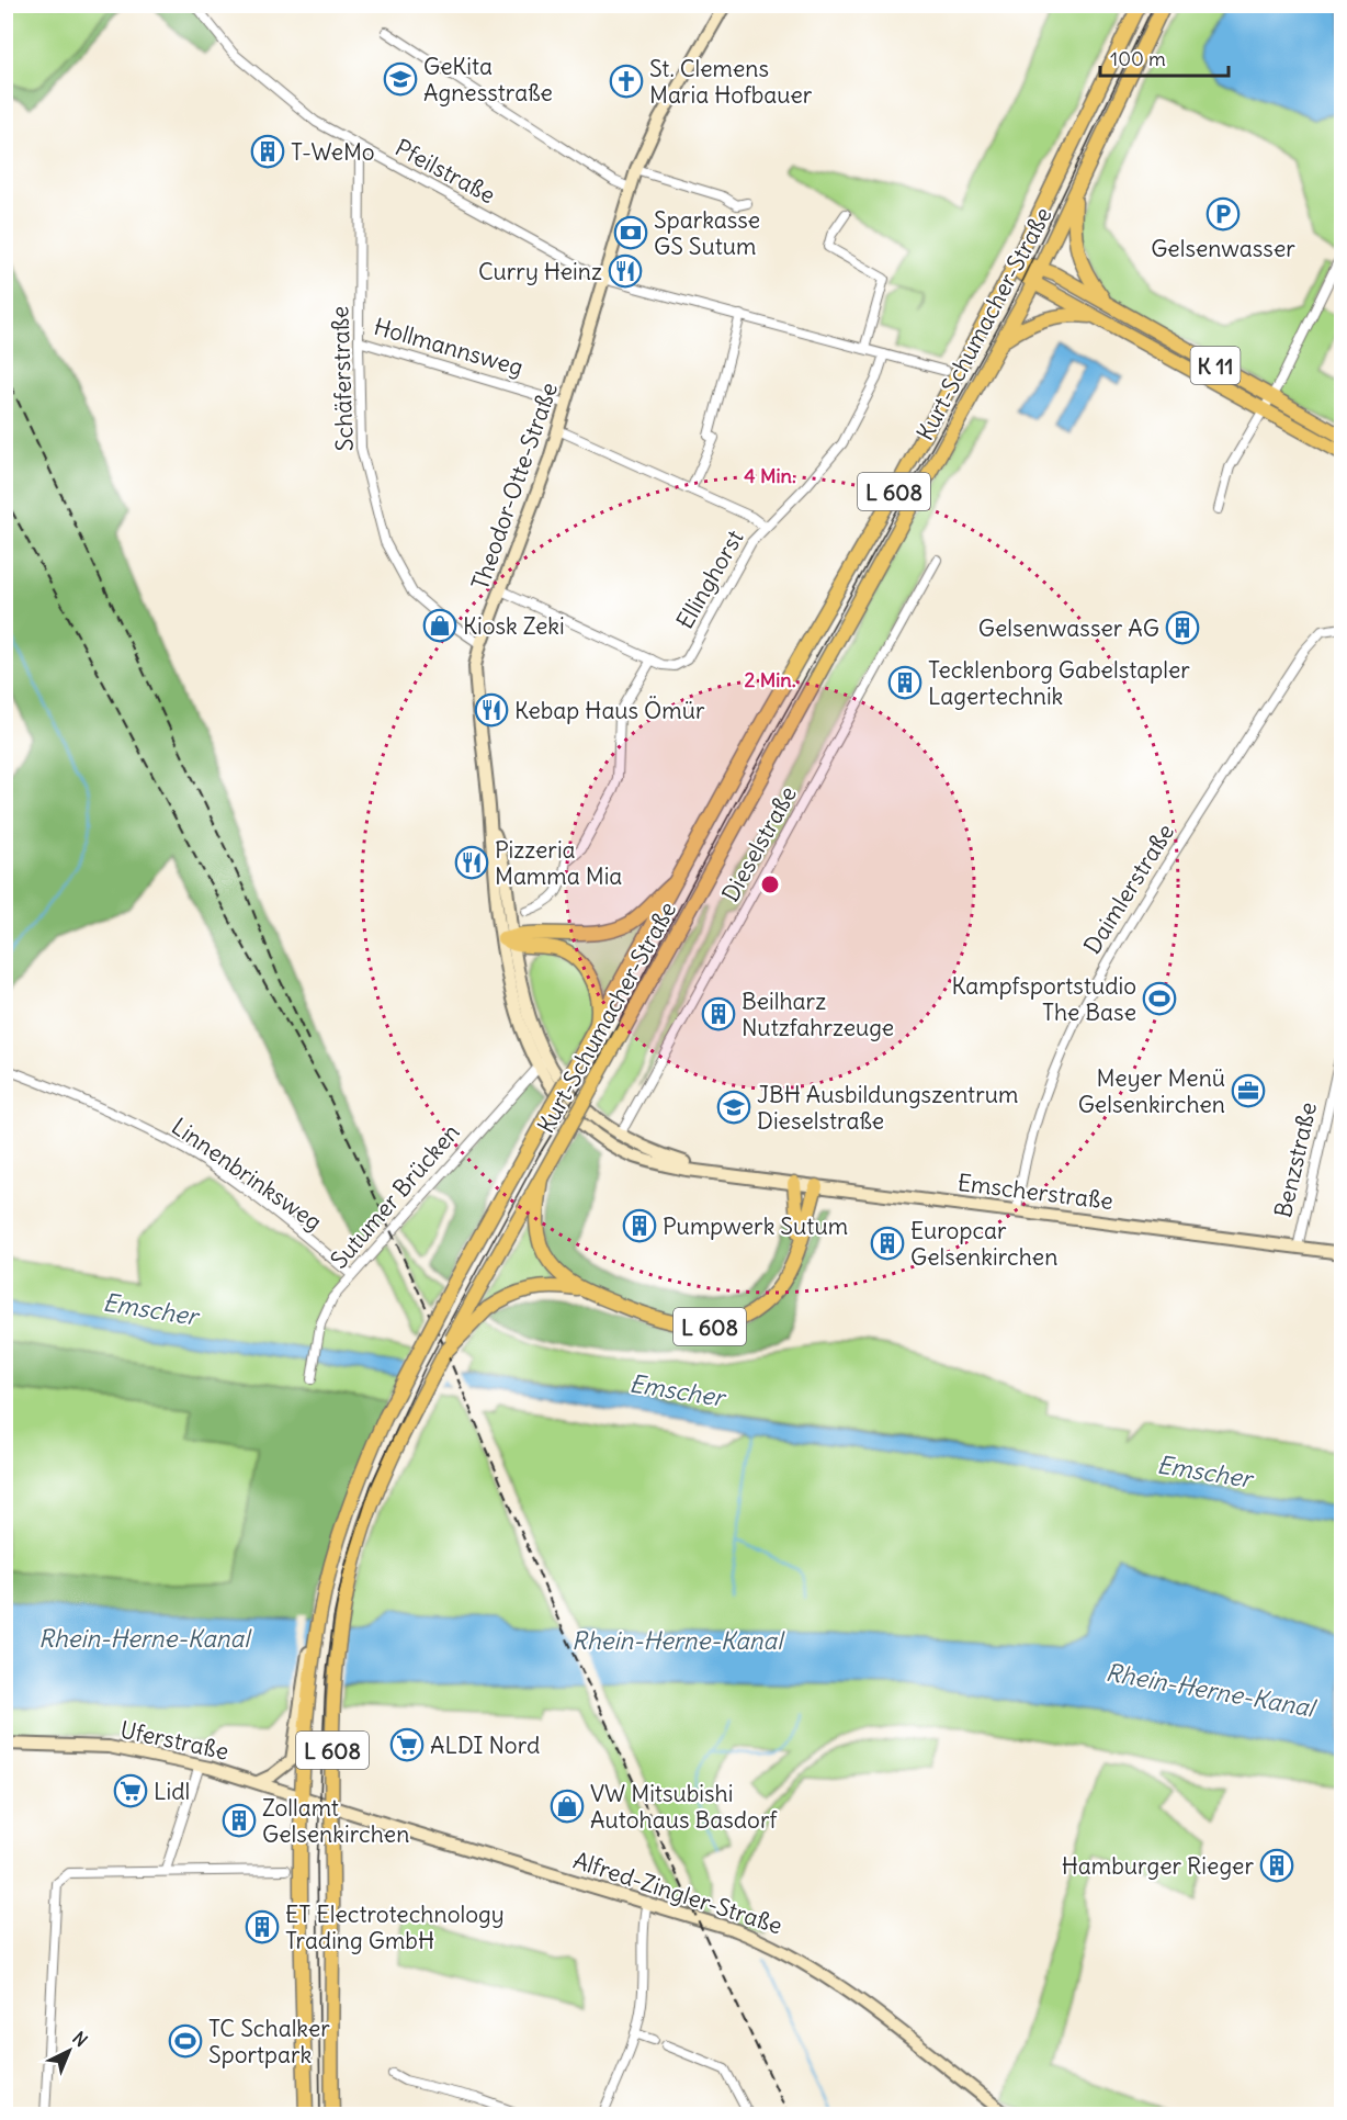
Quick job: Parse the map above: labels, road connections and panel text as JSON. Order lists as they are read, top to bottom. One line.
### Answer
{"streets":{"main road":["Kurt-Schumacher-Straße","K 11","L 608"],"street":["Pfeilstraße","Hollmannsweg","Schäferstraße","Theodor-Otte-Straße","Ellinghorst","Dieselstraße","Daimlerstraße","Benzstraße","Linnenbrinksweg","Emscherstraße","Sutumer Brücken","Uferstraße","Alfred-Zingler-Straße"]},"crossings":[["Pfeilstraße","Schäferstraße"],["Pfeilstraße","Theodor-Otte-Straße"],["Pfeilstraße","Ellinghorst"],["Kurt-Schumacher-Straße","K 11"],["Kurt-Schumacher-Straße","L 608"],["Kurt-Schumacher-Straße","Uferstraße"],["Kurt-Schumacher-Straße","Alfred-Zingler-Straße"],["Hollmannsweg","Schäferstraße"],["Hollmannsweg","Theodor-Otte-Straße"],["Schäferstraße","Theodor-Otte-Straße"],["Theodor-Otte-Straße","L 608"],["Theodor-Otte-Straße","Ellinghorst"],["Theodor-Otte-Straße","Emscherstraße"],["Theodor-Otte-Straße","Sutumer Brücken"],["L 608","Emscherstraße"],["Dieselstraße","Emscherstraße"],["Daimlerstraße","Emscherstraße"],["Benzstraße","Emscherstraße"],["Linnenbrinksweg","Sutumer Brücken"],["Emscherstraße","Sutumer Brücken"],["Uferstraße","Alfred-Zingler-Straße"]],"water":["Emscher","Rhein-Herne-Kanal"],"places":{"school or university":["GeKita Agnesstraße","JBH Ausbildungszentrum Dieselstraße"],"church":["St. Clemens Maria Hofbauer"],"building":["T-WeMo","Gelsenwasser AG","Tecklenborg Gabelstapler Lagertechnik","Beilharz Nutzfahrzeuge","Pumpwerk Sutum","Europcar Gelsenkirchen","Zollamt Gelsenkirchen","Hamburger Rieger","ET Electrotechnology Trading GmbH"],"parking":["Gelsenwasser"],"bank":["Sparkasse GS Sutum"],"restaurant":["Curry Heinz","Kebap Haus Ömür","Pizzeria Mamma Mia"],"shop":["Kiosk Zeki","VW Mitsubishi Autohaus Basdorf"],"sports":["Kampfsportstudio The Base","TC Schalker Sportpark"],"office":["Meyer Menü Gelsenkirchen"],"supermarket":["ALDI Nord","Lidl"]},"scale_bar":"100 m","north":"top right","rings":["4 Min.","2 Min."]}
